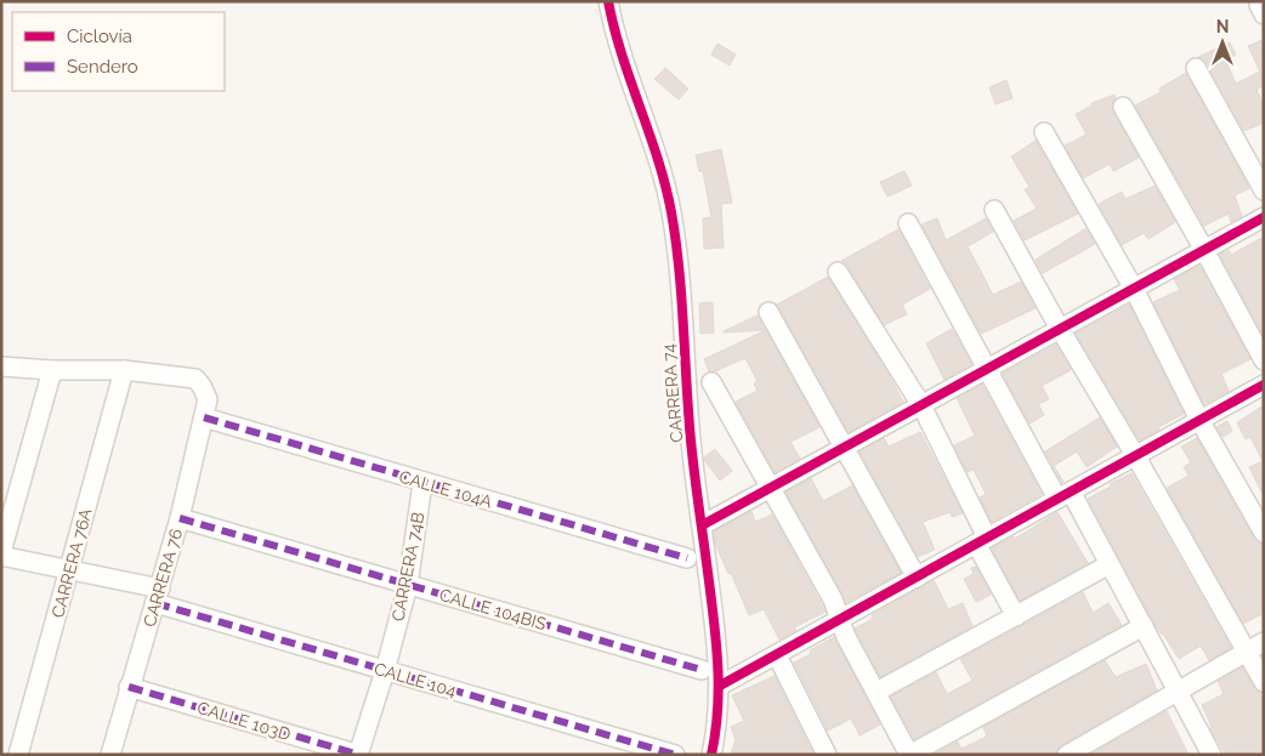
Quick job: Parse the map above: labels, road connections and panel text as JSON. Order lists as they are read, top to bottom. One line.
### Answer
{"streets":{"street":["CARRERA 74","CALLE 104A","CARRERA 76A","CARRERA 74B","CARRERA 76","CALLE 104BIS","CALLE 104","CALLE 103D"]},"crossings":[["CALLE 104A","CARRERA 74B"],["CALLE 104A","CARRERA 76"],["CARRERA 76A","CARRERA 76"],["CARRERA 76A","CALLE 104"],["CARRERA 74B","CALLE 104BIS"],["CARRERA 74B","CALLE 104"],["CARRERA 74B","CALLE 103D"],["CARRERA 76","CALLE 104BIS"],["CARRERA 76","CALLE 104"],["CARRERA 76","CALLE 103D"]],"legend":["Ciclovía","Sendero"],"north":"top"}
